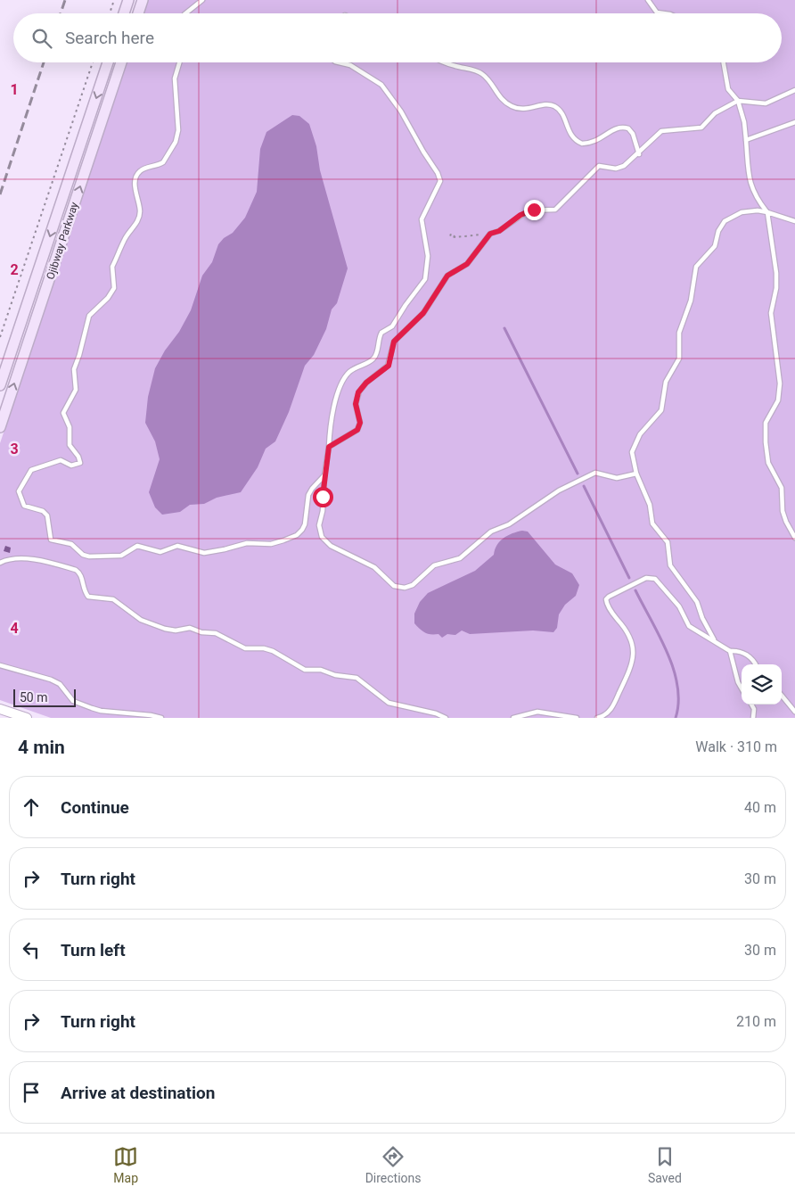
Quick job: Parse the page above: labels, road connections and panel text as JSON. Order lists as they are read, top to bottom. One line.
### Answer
{"streets":{"main road":["Ojibway Parkway"]},"scale_bar":"50 m","page":{"search":"Search here","scale":"50 m","heading":["4 min","Walk · 310 m"],"list":[["Continue","40 m"],["Turn right","30 m"],["Turn left","30 m"],["Turn right","210 m"],"Arrive at destination"],"nav":["Map","Directions","Saved"]},"grid":{"rows":["1","2","3","4"]}}
